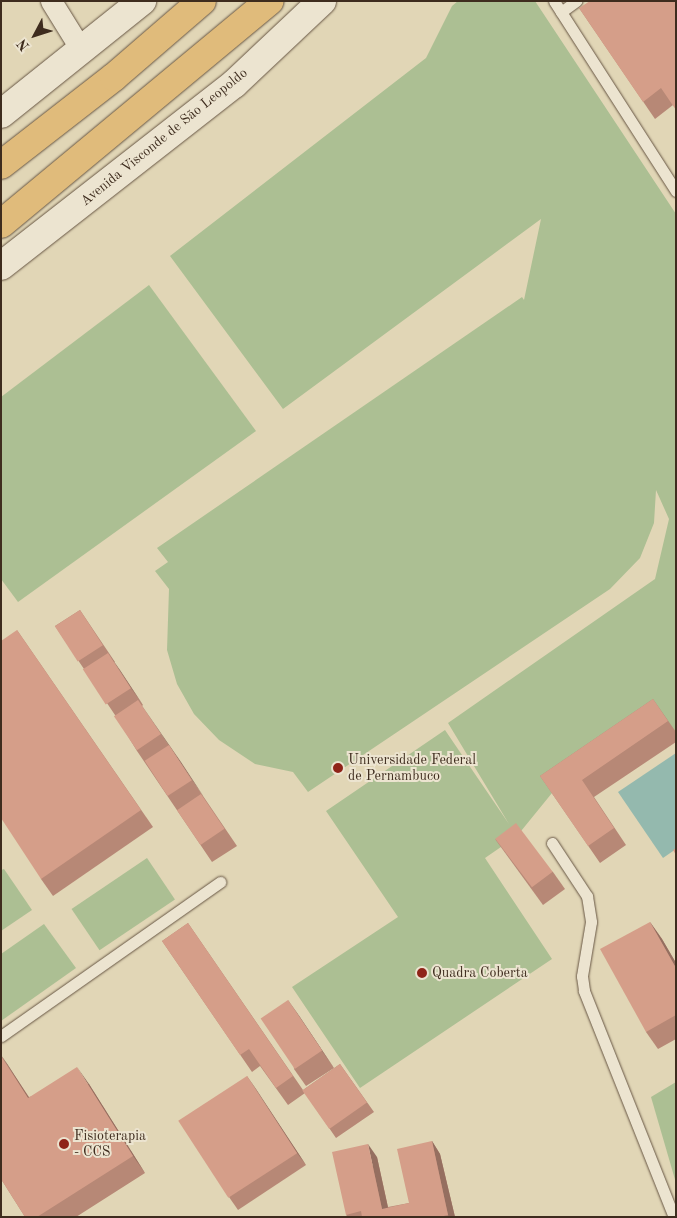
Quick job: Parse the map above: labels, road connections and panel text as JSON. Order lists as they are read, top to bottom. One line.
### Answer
{"streets":{"main road":["Avenida Visconde de São Leopoldo"]},"places":["Universidade Federal de Pernambuco","Quadra Coberta","Fisioterapia - CCS"],"north":"bottom left"}
